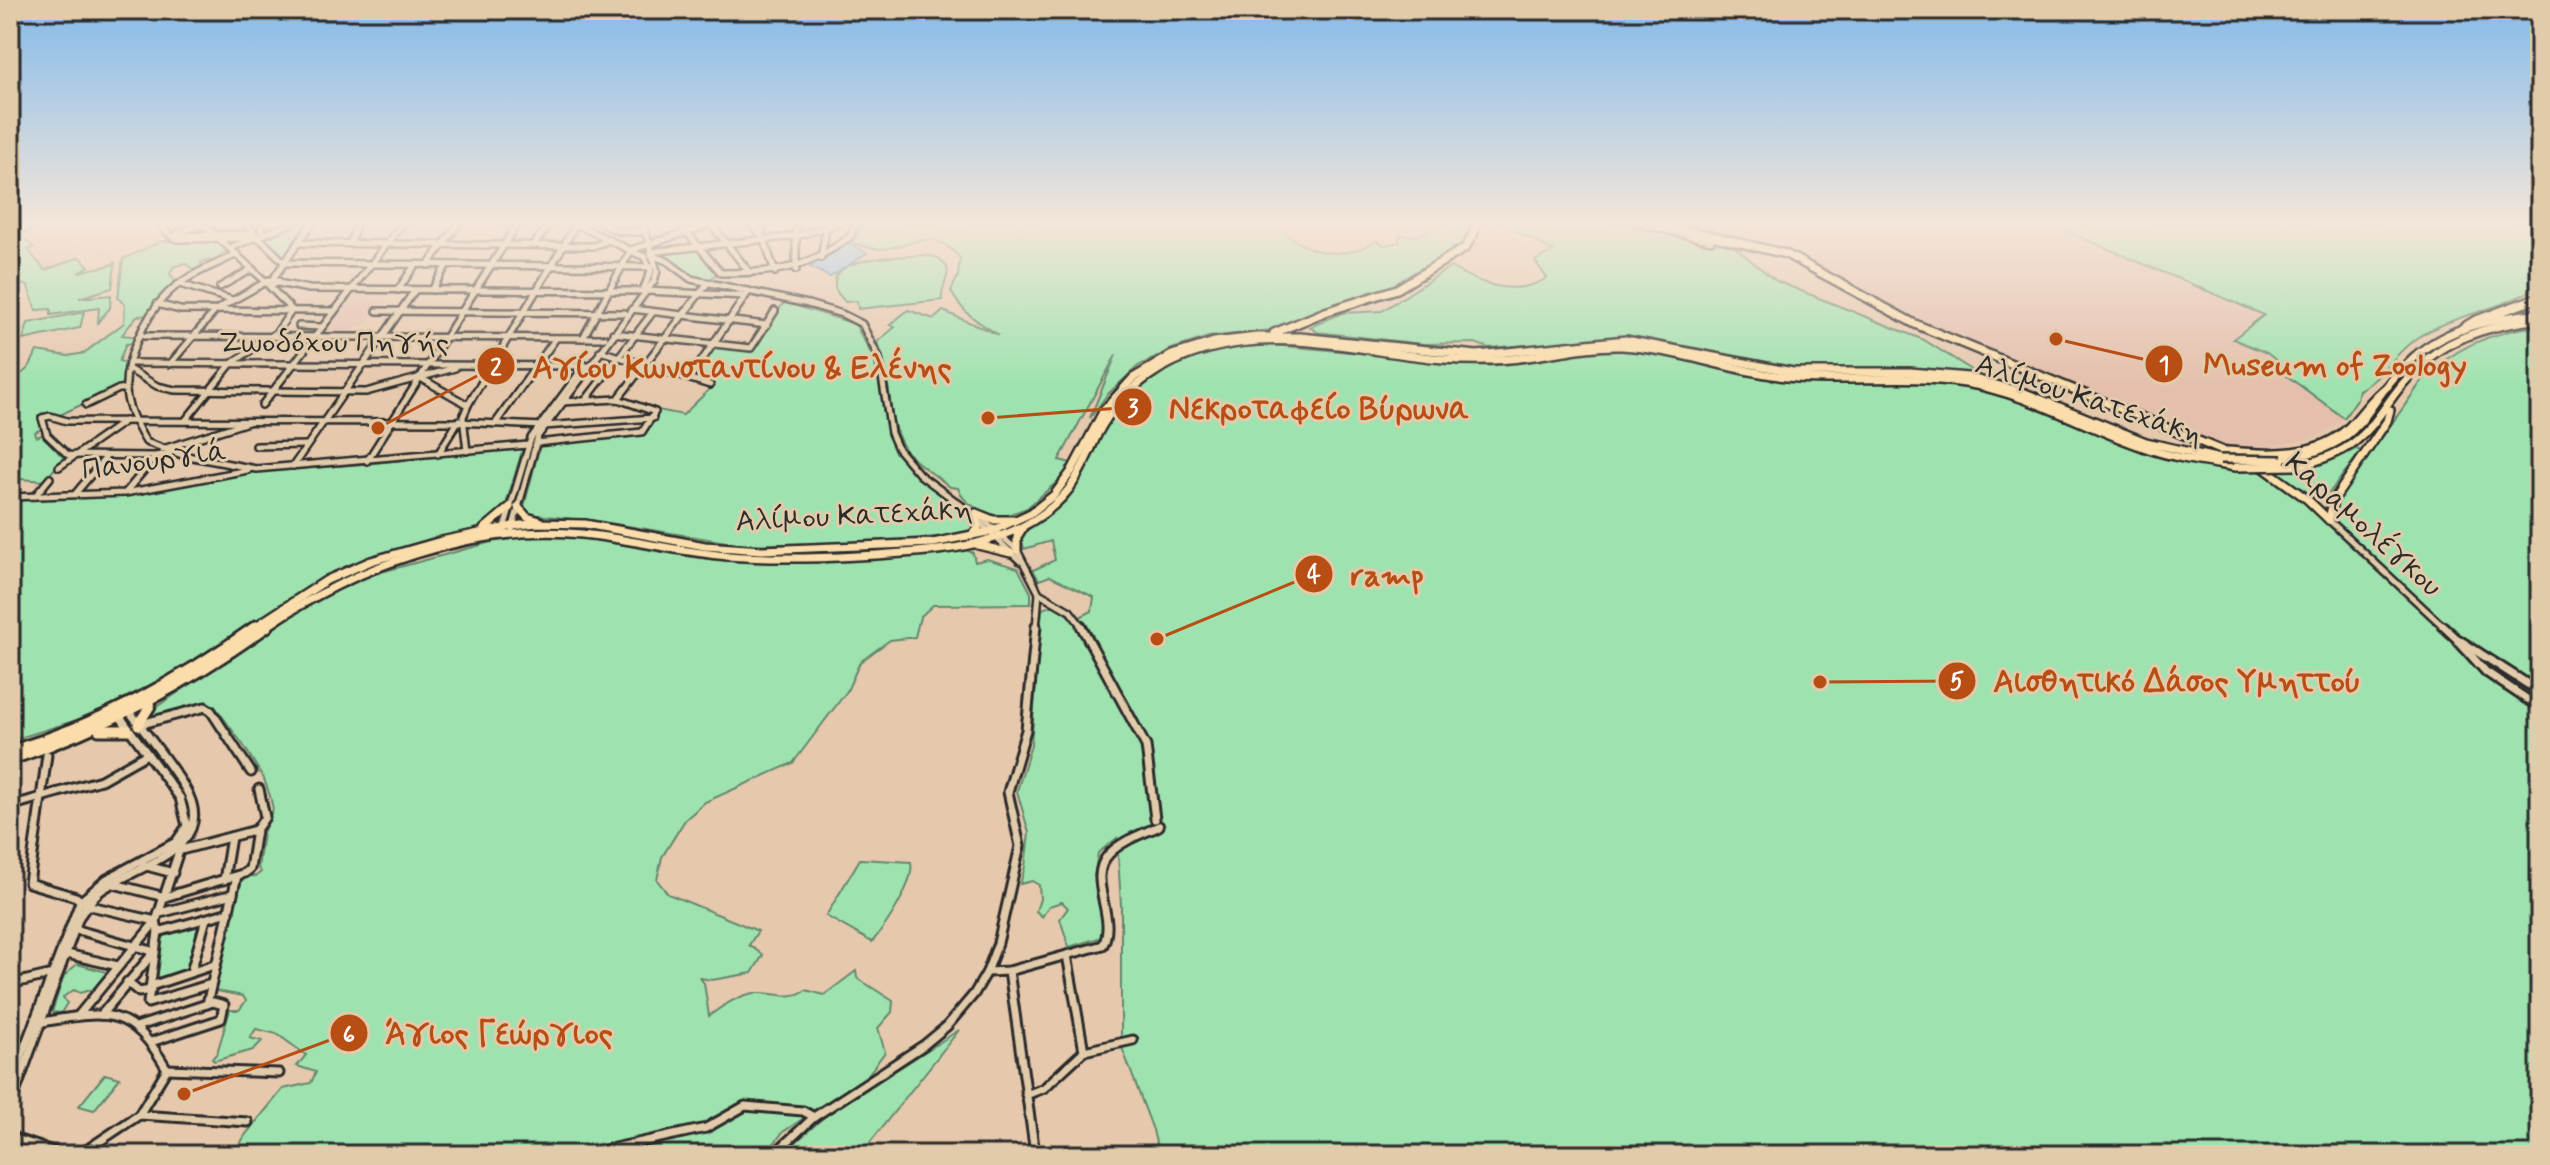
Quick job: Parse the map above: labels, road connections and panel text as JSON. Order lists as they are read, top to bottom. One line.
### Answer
{"streets":{"main road":["Αλίμου Κατεχάκη","Καραμολέγκου"],"street":["Ζωοδόχου Πηγής","Πανουργιά"]},"places":["Museum of Zoology","Νεκροταφείο Βύρωνα","Αγίου Κωνσταντίνου & Ελένης","ramp","Αισθητικό Δάσος Υμηττού","Άγιος Γεώργιος"]}
